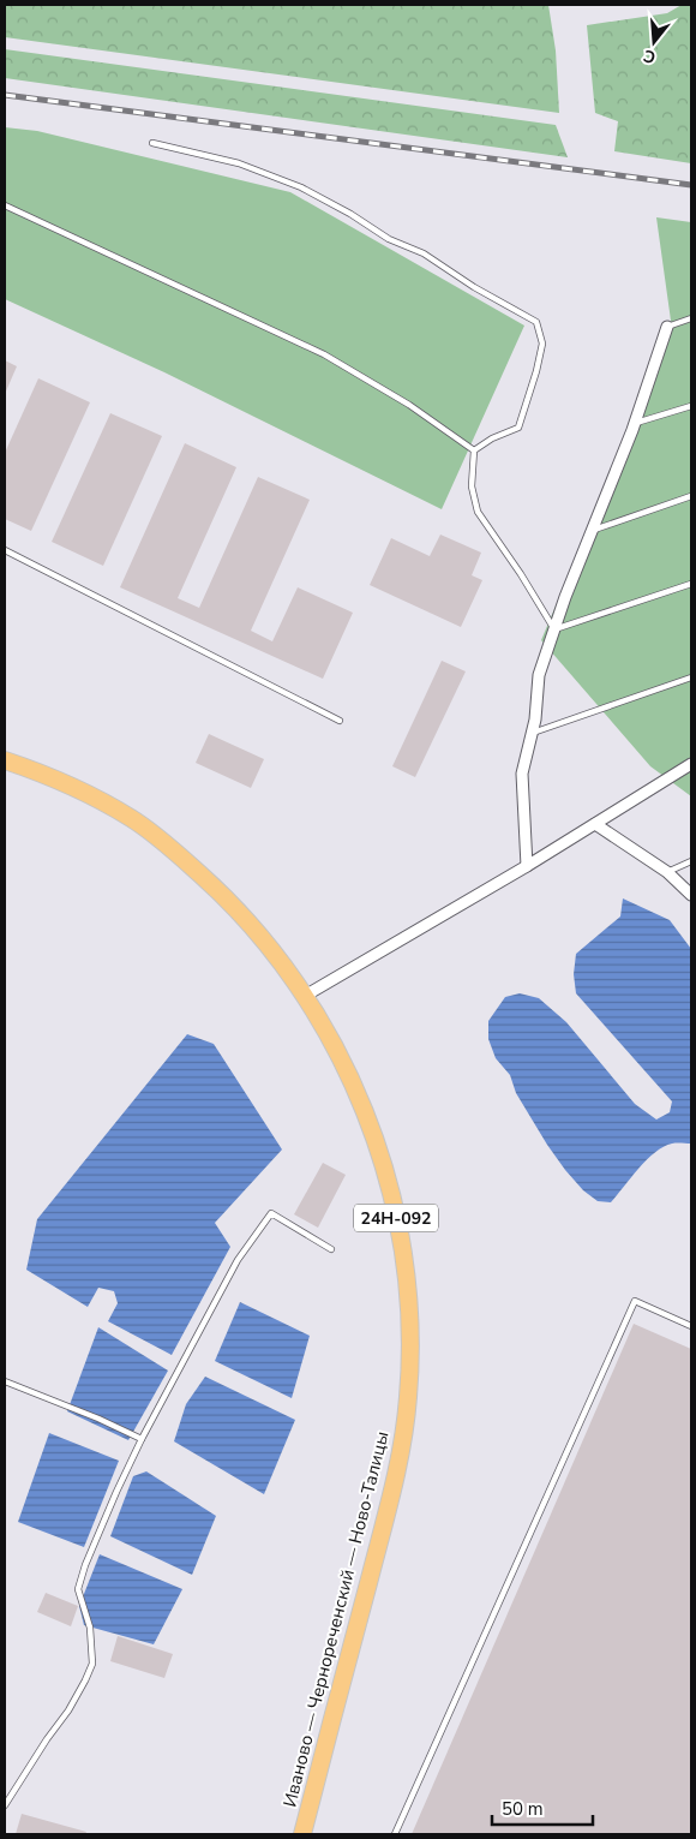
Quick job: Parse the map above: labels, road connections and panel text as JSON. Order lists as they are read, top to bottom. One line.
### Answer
{"streets":{"main road":["24Н-092","Иваново — Чернореченский — Ново-Талицы"]},"scale_bar":"50 m","north":"bottom"}
